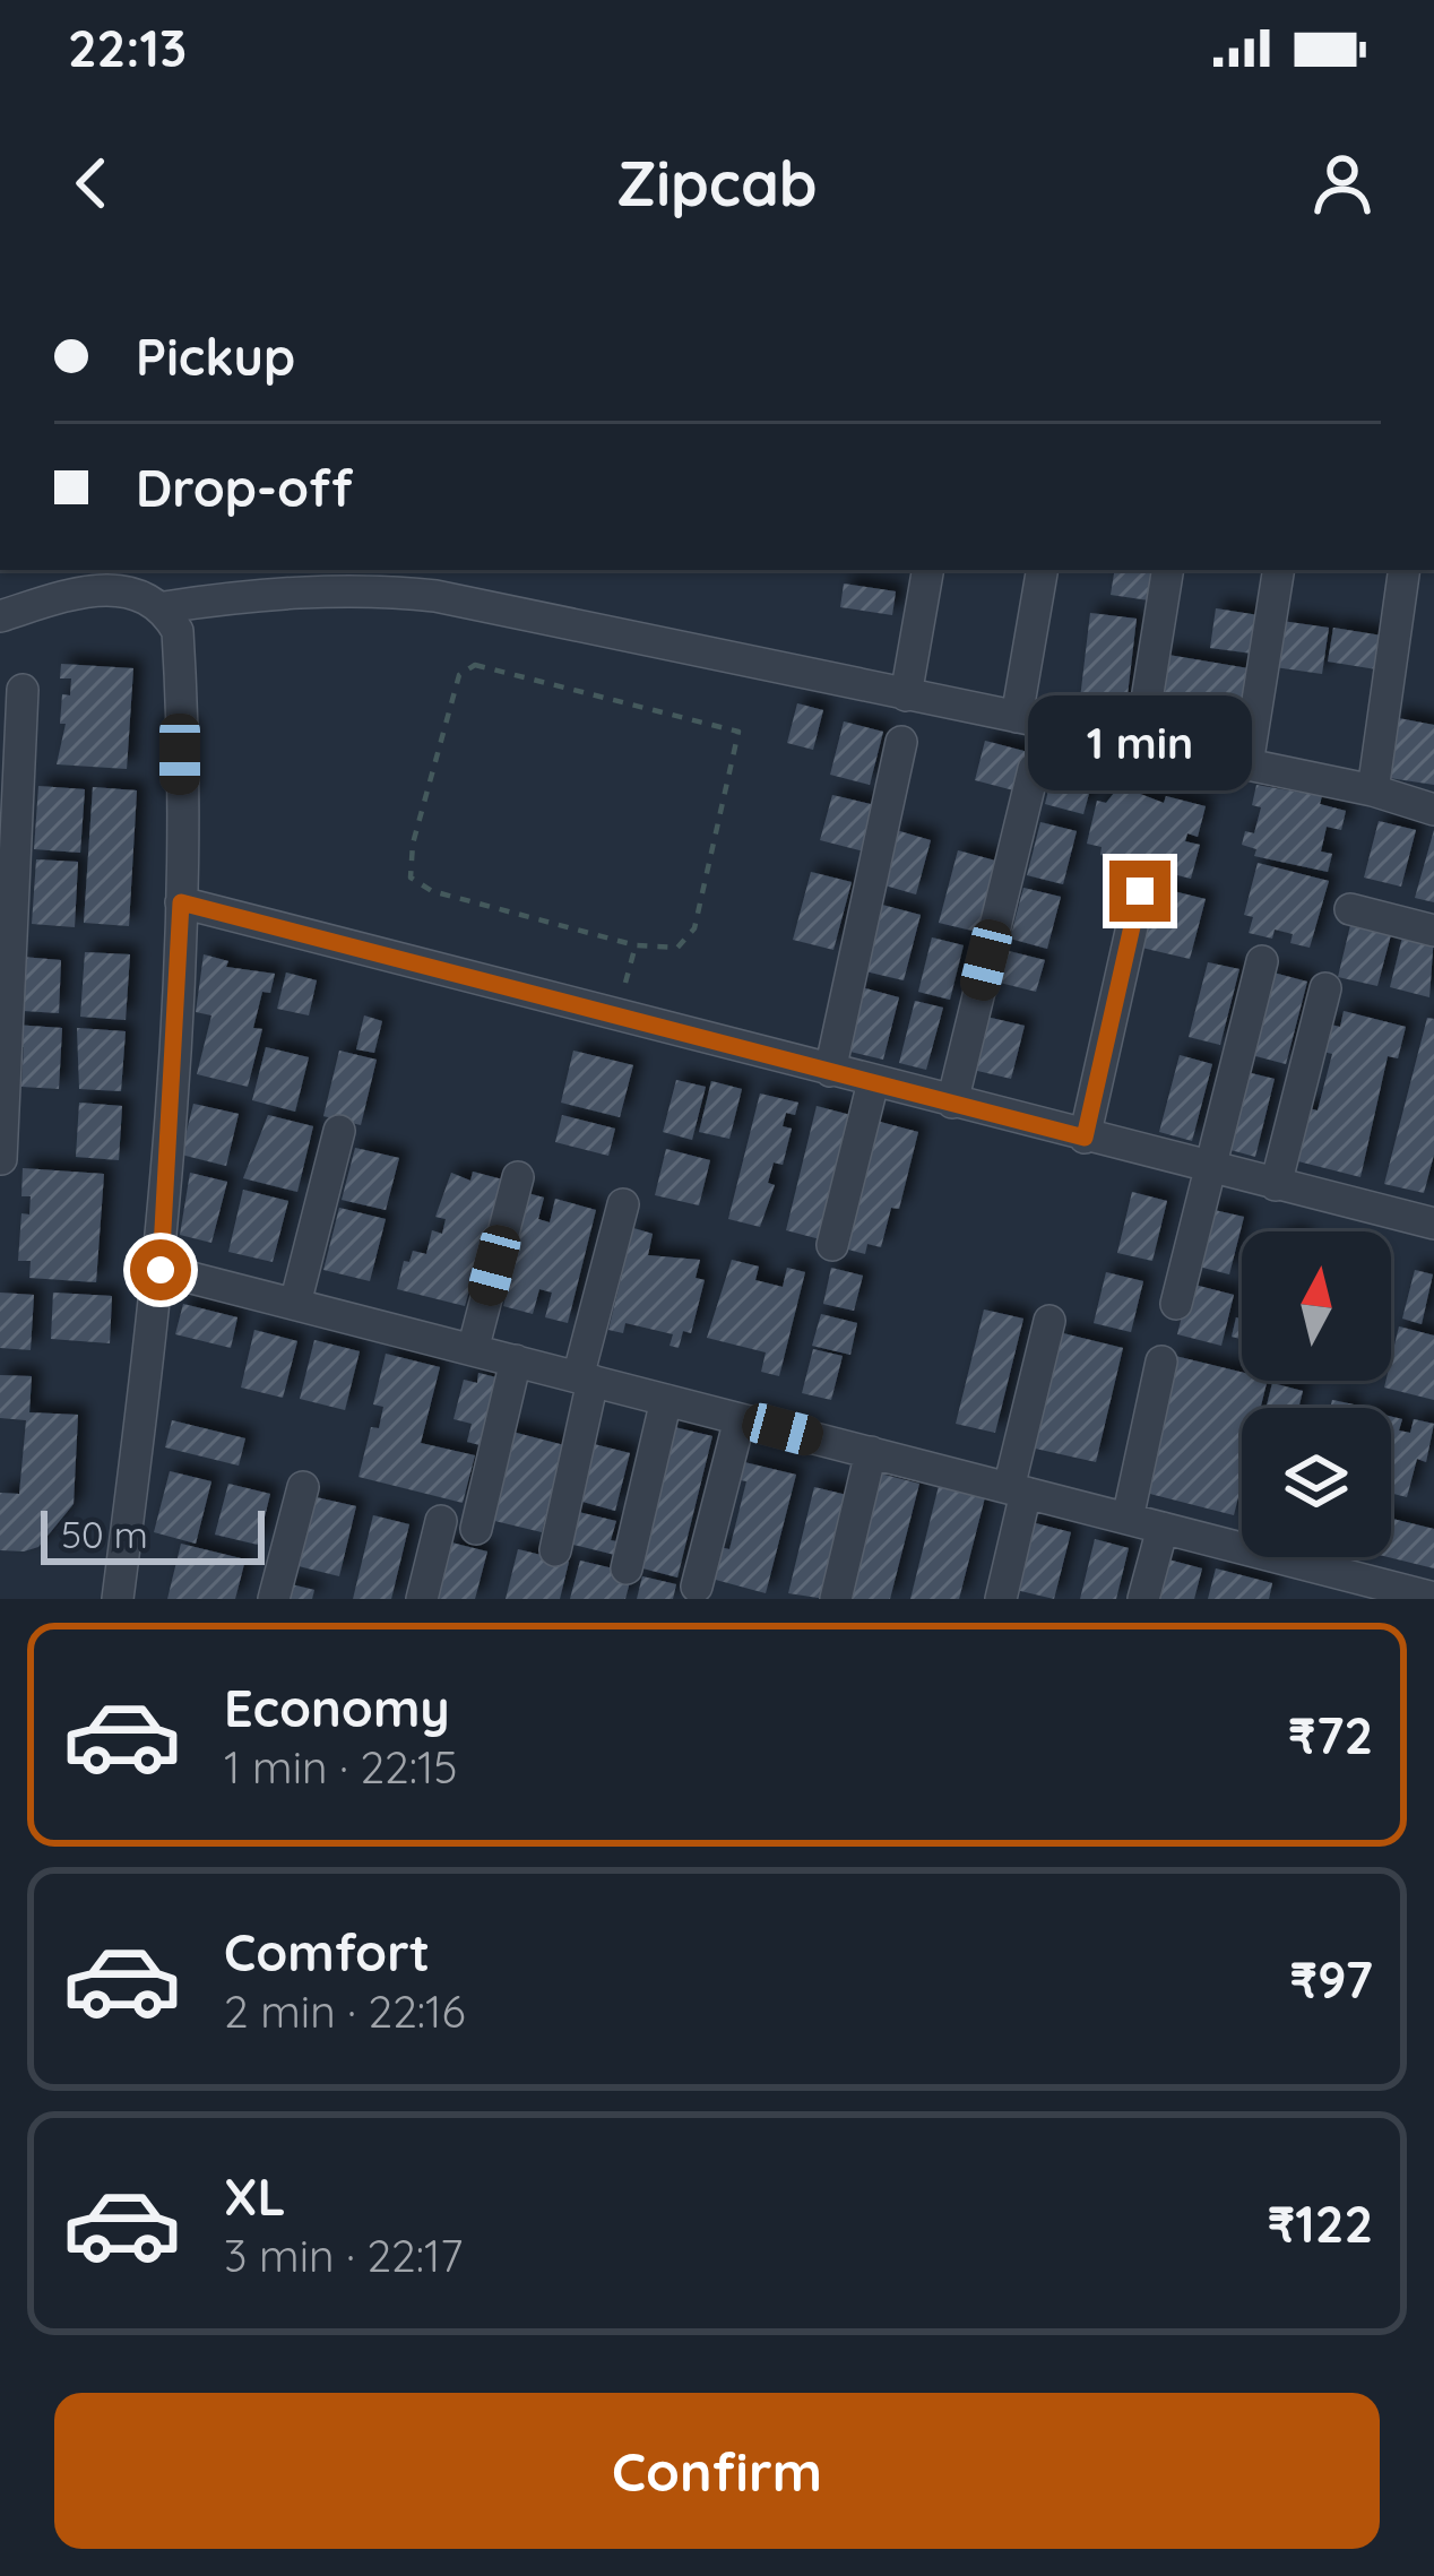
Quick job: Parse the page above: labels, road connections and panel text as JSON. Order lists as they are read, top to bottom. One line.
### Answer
{"scale_bar":"50 m","north":"top","page":{"status":"22:13","header":"Zipcab","banner":["Pickup","Drop-off"],"bubble":"1 min","scale":"50 m","list":[{"name":"Economy","note":"1 min · 22:15","value":"₹72"},{"name":"Comfort","note":"2 min · 22:16","value":"₹97"},{"name":"XL","note":"3 min · 22:17","value":"₹122"}],"buttons":"Confirm"}}
